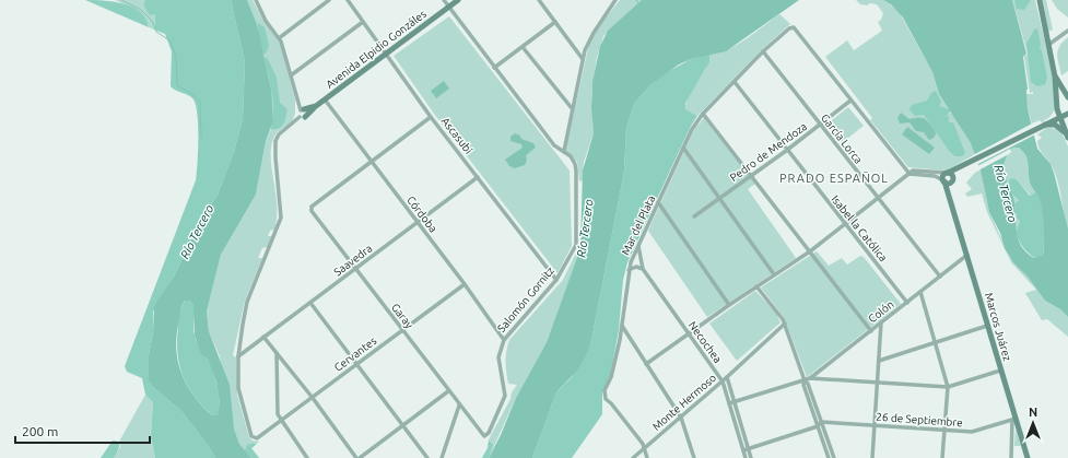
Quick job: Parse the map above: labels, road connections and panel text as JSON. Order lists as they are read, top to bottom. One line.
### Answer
{"streets":{"main road":["Avenida Elpidio Gonzáles","Marcos Juárez"],"street":["Ascasubi","García Lorca","Pedro de Mendoza","Córdoba","Mar del Plata","Isabel la Católica","Saavedra","Salomón Gornitz","Colón","Garay","Necochea","Cervantes","Monte Hermoso","26 de Septiembre"]},"crossings":[["Avenida Elpidio Gonzáles","Ascasubi"],["Avenida Elpidio Gonzáles","Córdoba"],["Avenida Elpidio Gonzáles","Salomón Gornitz"],["Ascasubi","Saavedra"],["Ascasubi","Salomón Gornitz"],["García Lorca","Pedro de Mendoza"],["García Lorca","Mar del Plata"],["García Lorca","Colón"],["Pedro de Mendoza","Mar del Plata"],["Pedro de Mendoza","Isabel la Católica"],["Córdoba","Saavedra"],["Córdoba","Salomón Gornitz"],["Córdoba","Garay"],["Córdoba","Cervantes"],["Mar del Plata","Isabel la Católica"],["Mar del Plata","Necochea"],["Mar del Plata","Monte Hermoso"],["Isabel la Católica","Colón"],["Saavedra","Garay"],["Saavedra","Cervantes"],["Salomón Gornitz","Garay"],["Colón","Marcos Juárez"],["Colón","Necochea"],["Garay","Cervantes"],["Marcos Juárez","26 de Septiembre"],["Necochea","Monte Hermoso"]],"districts":["PRADO ESPAÑOL"],"water":["Río Tercero"],"scale_bar":"200 m","north":"top"}
